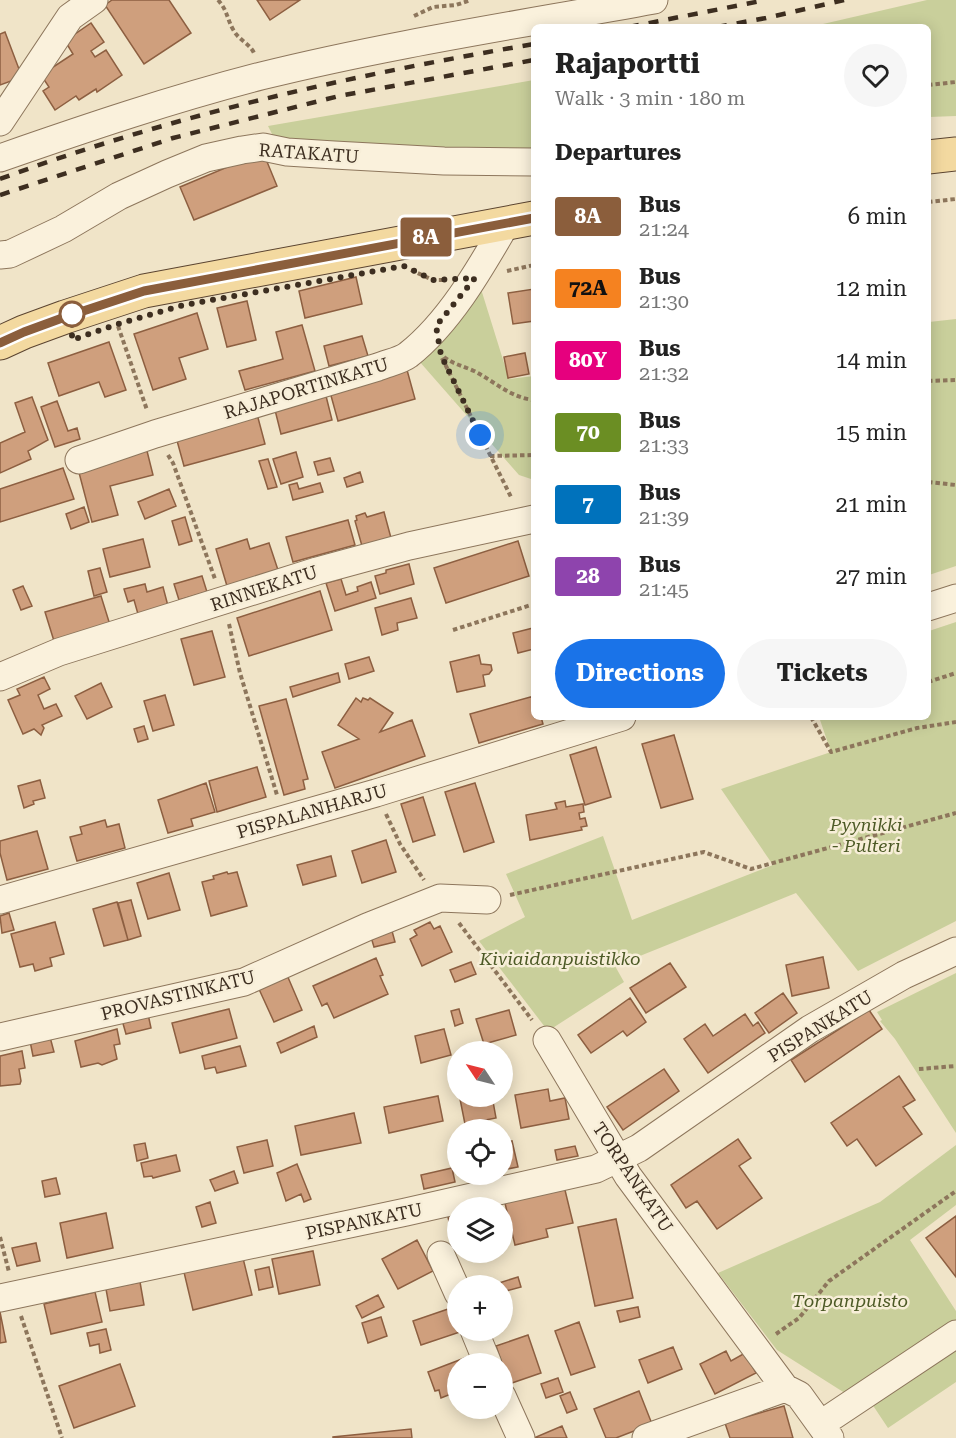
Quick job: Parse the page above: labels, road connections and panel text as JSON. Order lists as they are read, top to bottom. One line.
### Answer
{"streets":{"street":["RATAKATU","RAJAPORTINKATU","RINNEKATU","PISPALANHARJU","PROVASTINKATU","PISPANKATU","TORPANKATU"]},"crossings":[["PISPANKATU","TORPANKATU"]],"parks":["Pyynikki - Pulteri","Kiviaidanpuistikko","Torpanpuisto"],"lines":["bus line 8A"],"north":"top left","page":{"on_map":"8A","heading":[["Rajaportti","Walk · 3 min · 180 m"],"Departures"],"list":[{"mark":"8A","name":"Bus","note":"21:24","value":"6 min"},{"mark":"72A","name":"Bus","note":"21:30","value":"12 min"},{"mark":"80Y","name":"Bus","note":"21:32","value":"14 min"},{"mark":"70","name":"Bus","note":"21:33","value":"15 min"},{"mark":"7","name":"Bus","note":"21:39","value":"21 min"},{"mark":"28","name":"Bus","note":"21:45","value":"27 min"}],"buttons":["Directions","Tickets"],"map_buttons":["+","−"]}}
